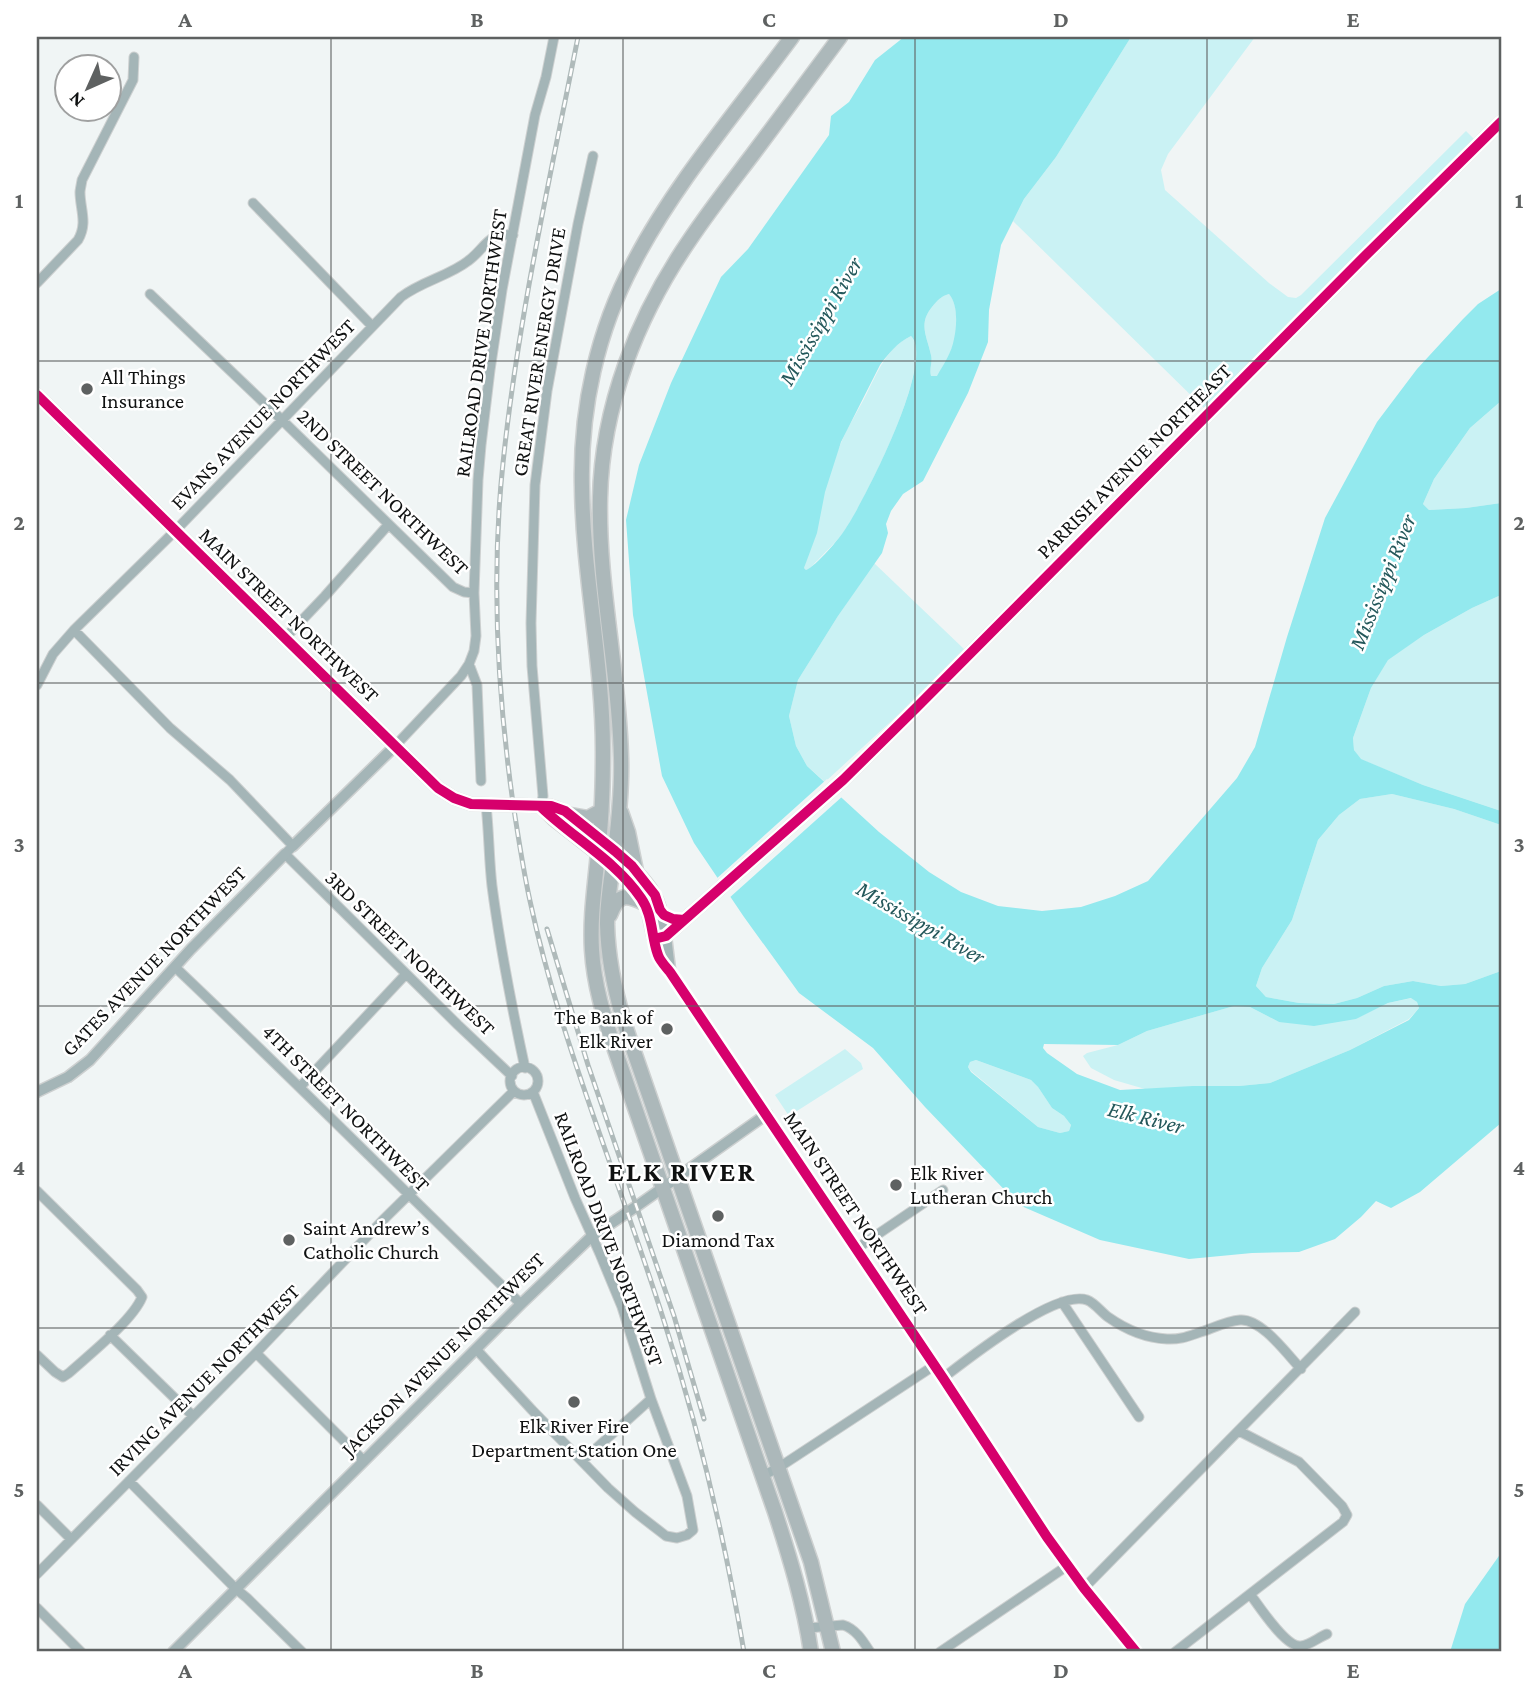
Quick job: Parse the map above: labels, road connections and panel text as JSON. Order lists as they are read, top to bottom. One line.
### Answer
{"streets":{"main road":["PARRISH AVENUE NORTHEAST","MAIN STREET NORTHWEST"],"street":["RAILROAD DRIVE NORTHWEST","GREAT RIVER ENERGY DRIVE","EVANS AVENUE NORTHWEST","2ND STREET NORTHWEST","3RD STREET NORTHWEST","GATES AVENUE NORTHWEST","4TH STREET NORTHWEST","JACKSON AVENUE NORTHWEST","IRVING AVENUE NORTHWEST"]},"crossings":[["RAILROAD DRIVE NORTHWEST","EVANS AVENUE NORTHWEST"],["RAILROAD DRIVE NORTHWEST","2ND STREET NORTHWEST"],["RAILROAD DRIVE NORTHWEST","3RD STREET NORTHWEST"],["RAILROAD DRIVE NORTHWEST","GATES AVENUE NORTHWEST"],["RAILROAD DRIVE NORTHWEST","JACKSON AVENUE NORTHWEST"],["RAILROAD DRIVE NORTHWEST","IRVING AVENUE NORTHWEST"],["GREAT RIVER ENERGY DRIVE","MAIN STREET NORTHWEST"],["EVANS AVENUE NORTHWEST","2ND STREET NORTHWEST"],["EVANS AVENUE NORTHWEST","MAIN STREET NORTHWEST"],["EVANS AVENUE NORTHWEST","3RD STREET NORTHWEST"],["PARRISH AVENUE NORTHEAST","MAIN STREET NORTHWEST"],["MAIN STREET NORTHWEST","GATES AVENUE NORTHWEST"],["MAIN STREET NORTHWEST","JACKSON AVENUE NORTHWEST"],["3RD STREET NORTHWEST","GATES AVENUE NORTHWEST"],["3RD STREET NORTHWEST","IRVING AVENUE NORTHWEST"],["GATES AVENUE NORTHWEST","4TH STREET NORTHWEST"],["4TH STREET NORTHWEST","JACKSON AVENUE NORTHWEST"],["4TH STREET NORTHWEST","IRVING AVENUE NORTHWEST"]],"districts":["ELK RIVER"],"water":["Mississippi River","Elk River"],"places":["All Things Insurance","The Bank of Elk River","Elk River Lutheran Church","Diamond Tax","Saint Andrew’s Catholic Church","Elk River Fire Department Station One"],"north":"bottom left","grid":{"columns":["A","B","C","D","E"],"rows":["1","2","3","4","5"]}}
